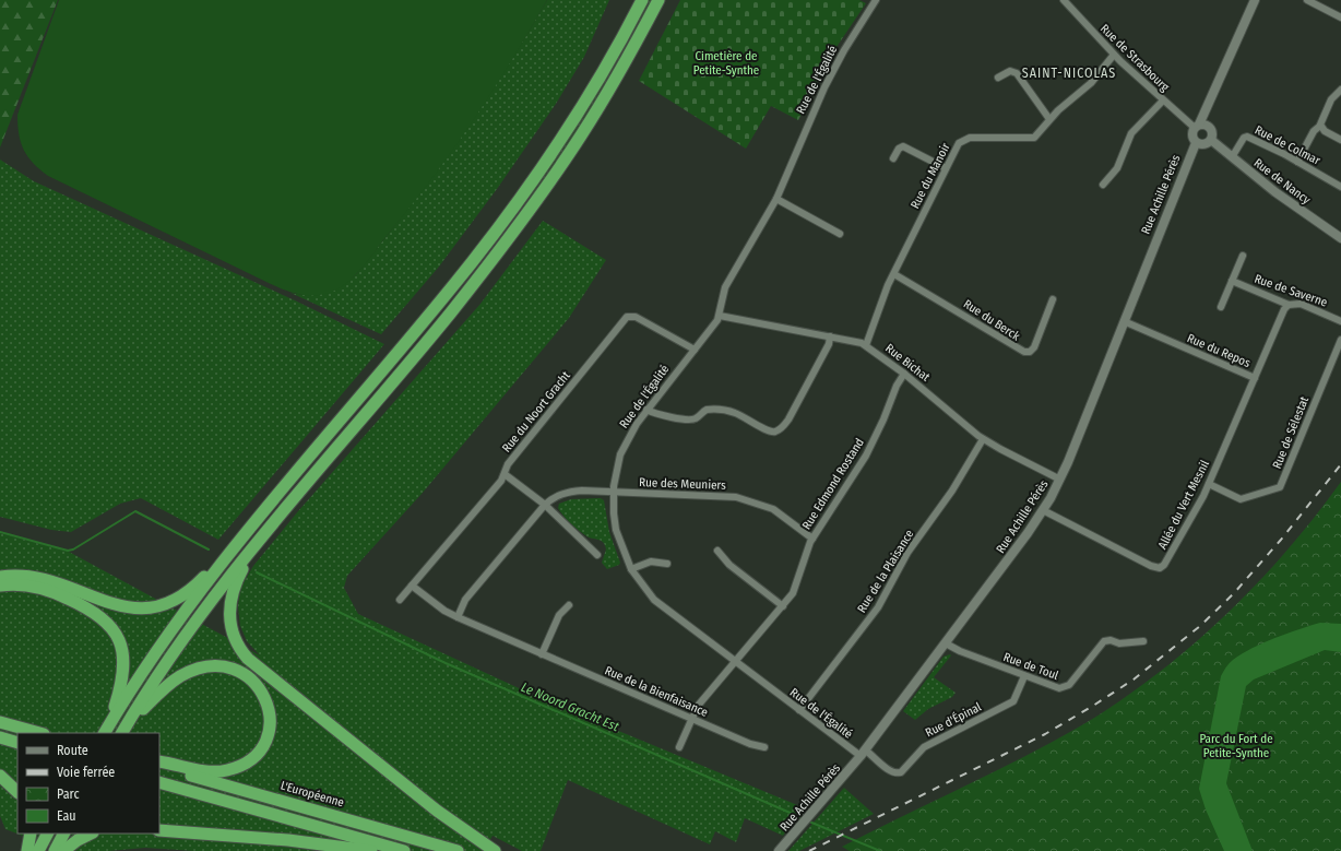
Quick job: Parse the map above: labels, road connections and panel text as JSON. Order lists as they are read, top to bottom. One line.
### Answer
{"streets":{"highway":["L'Européenne"],"street":["Rue de Strasbourg","Rue de l'Égalité","Rue de Colmar","Rue du Manoir","Rue de Nancy","Rue Achille Pérès","Rue de Saverne","Rue du Berck","Rue du Repos","Rue Bichat","Rue du Noort Gracht","Rue de Sélestat","Rue des Meuniers","Rue Edmond Rostand","Allée du Vert Mesnil","Rue de la Plaisance","Rue de Toul","Rue de la Bienfaisance","Rue d'Épinal"]},"crossings":[["Rue de Strasbourg","Rue du Manoir"],["Rue de Strasbourg","Rue de Nancy"],["Rue de Strasbourg","Rue Achille Pérès"],["Rue de l'Égalité","Rue Achille Pérès"],["Rue de l'Égalité","Rue Bichat"],["Rue de l'Égalité","Rue du Noort Gracht"],["Rue de l'Égalité","Rue des Meuniers"],["Rue de l'Égalité","Rue Edmond Rostand"],["Rue de l'Égalité","Rue de la Plaisance"],["Rue de l'Égalité","Rue d'Épinal"],["Rue de Colmar","Rue de Nancy"],["Rue du Manoir","Rue du Berck"],["Rue du Manoir","Rue Bichat"],["Rue de Nancy","Rue Achille Pérès"],["Rue Achille Pérès","Rue du Repos"],["Rue Achille Pérès","Rue Bichat"],["Rue Achille Pérès","Allée du Vert Mesnil"],["Rue Achille Pérès","Rue de Toul"],["Rue Achille Pérès","Rue d'Épinal"],["Rue de Saverne","Rue du Repos"],["Rue du Repos","Allée du Vert Mesnil"],["Rue Bichat","Rue Edmond Rostand"],["Rue Bichat","Rue de la Plaisance"],["Rue du Noort Gracht","Rue de la Bienfaisance"],["Rue de Sélestat","Allée du Vert Mesnil"],["Rue des Meuniers","Rue Edmond Rostand"],["Rue des Meuniers","Rue de la Bienfaisance"],["Rue Edmond Rostand","Rue de la Bienfaisance"],["Rue de Toul","Rue d'Épinal"]],"districts":["SAINT-NICOLAS"],"water":["Le Noord Gracht Est"],"parks":["Cimetière de Petite-Synthe","Parc du Fort de Petite-Synthe"],"legend":["Route","Voie ferrée","Parc","Eau"]}
